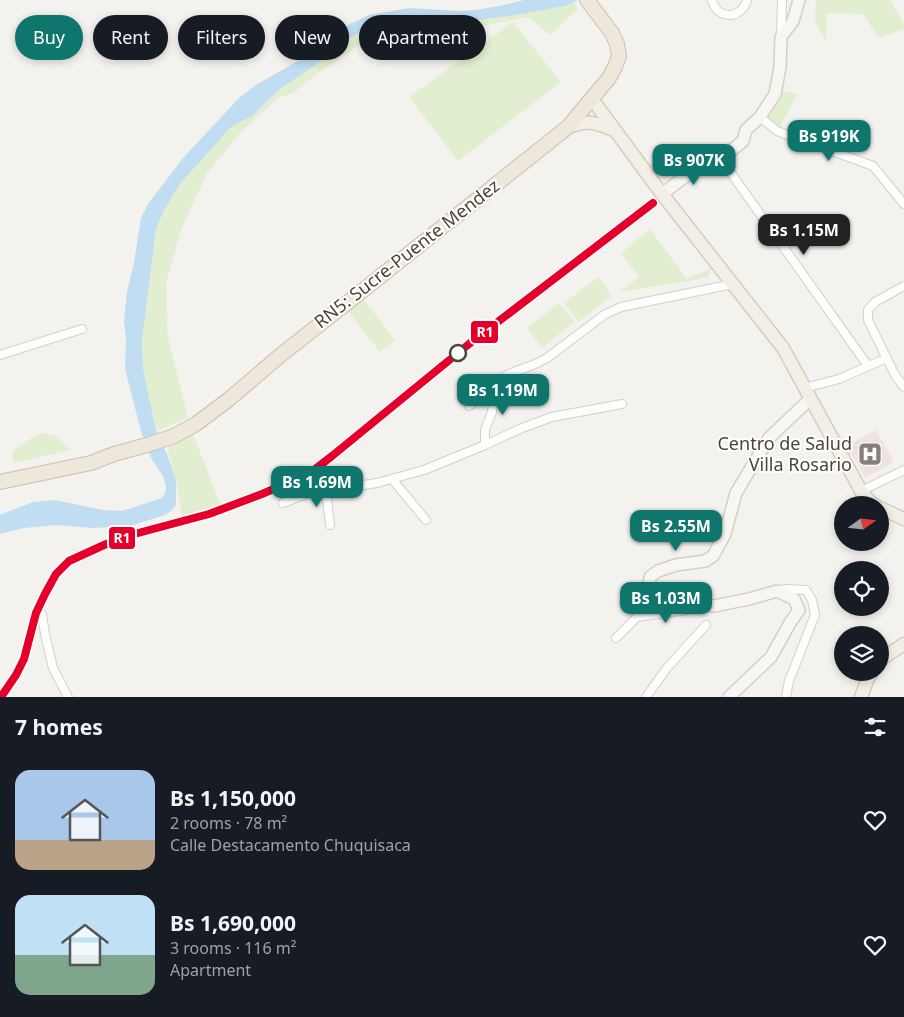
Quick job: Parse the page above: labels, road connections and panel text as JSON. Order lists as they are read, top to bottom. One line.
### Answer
{"streets":{"highway":["RN5: Sucre-Puente Mendez"]},"places":{"hospital":["Centro de Salud Villa Rosario"]},"lines":["transit line R1"],"north":"right","page":{"chip":["Buy","Rent","Filters","New","Apartment"],"price":["Bs 919K","Bs 907K","Bs 1.15M","Bs 1.19M","Bs 1.69M","Bs 2.55M","Bs 1.03M"],"heading":"7 homes","list":[{"name":"Bs 1,150,000","note":"2 rooms · 78 m² · Calle Destacamento Chuquisaca"},{"name":"Bs 1,690,000","note":"3 rooms · 116 m² · Apartment"}]}}
